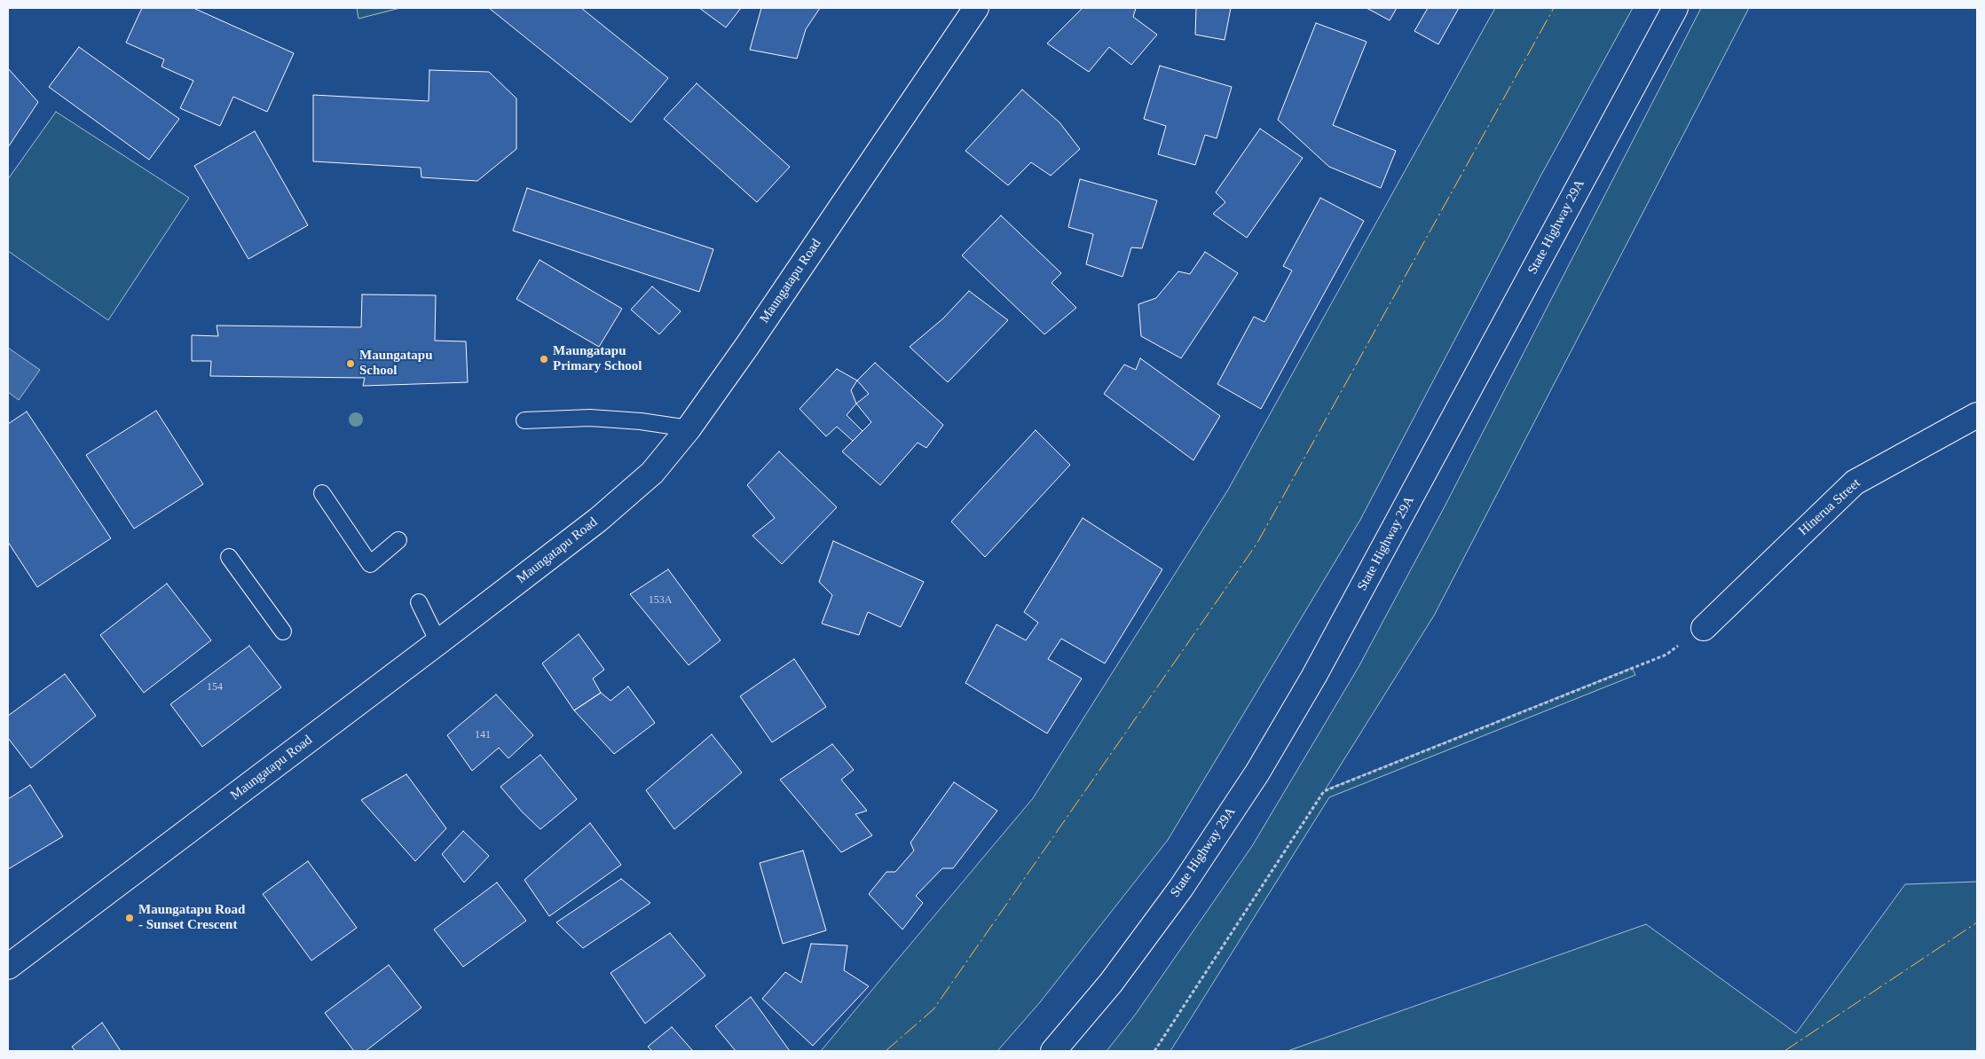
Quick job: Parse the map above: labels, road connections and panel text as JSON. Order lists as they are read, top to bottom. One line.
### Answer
{"streets":{"main road":["State Highway 29A","Maungatapu Road","Hinerua Street"]},"places":["Maungatapu Primary School","Maungatapu School","Maungatapu Road - Sunset Crescent"],"house_numbers":["153A","154","141"]}
